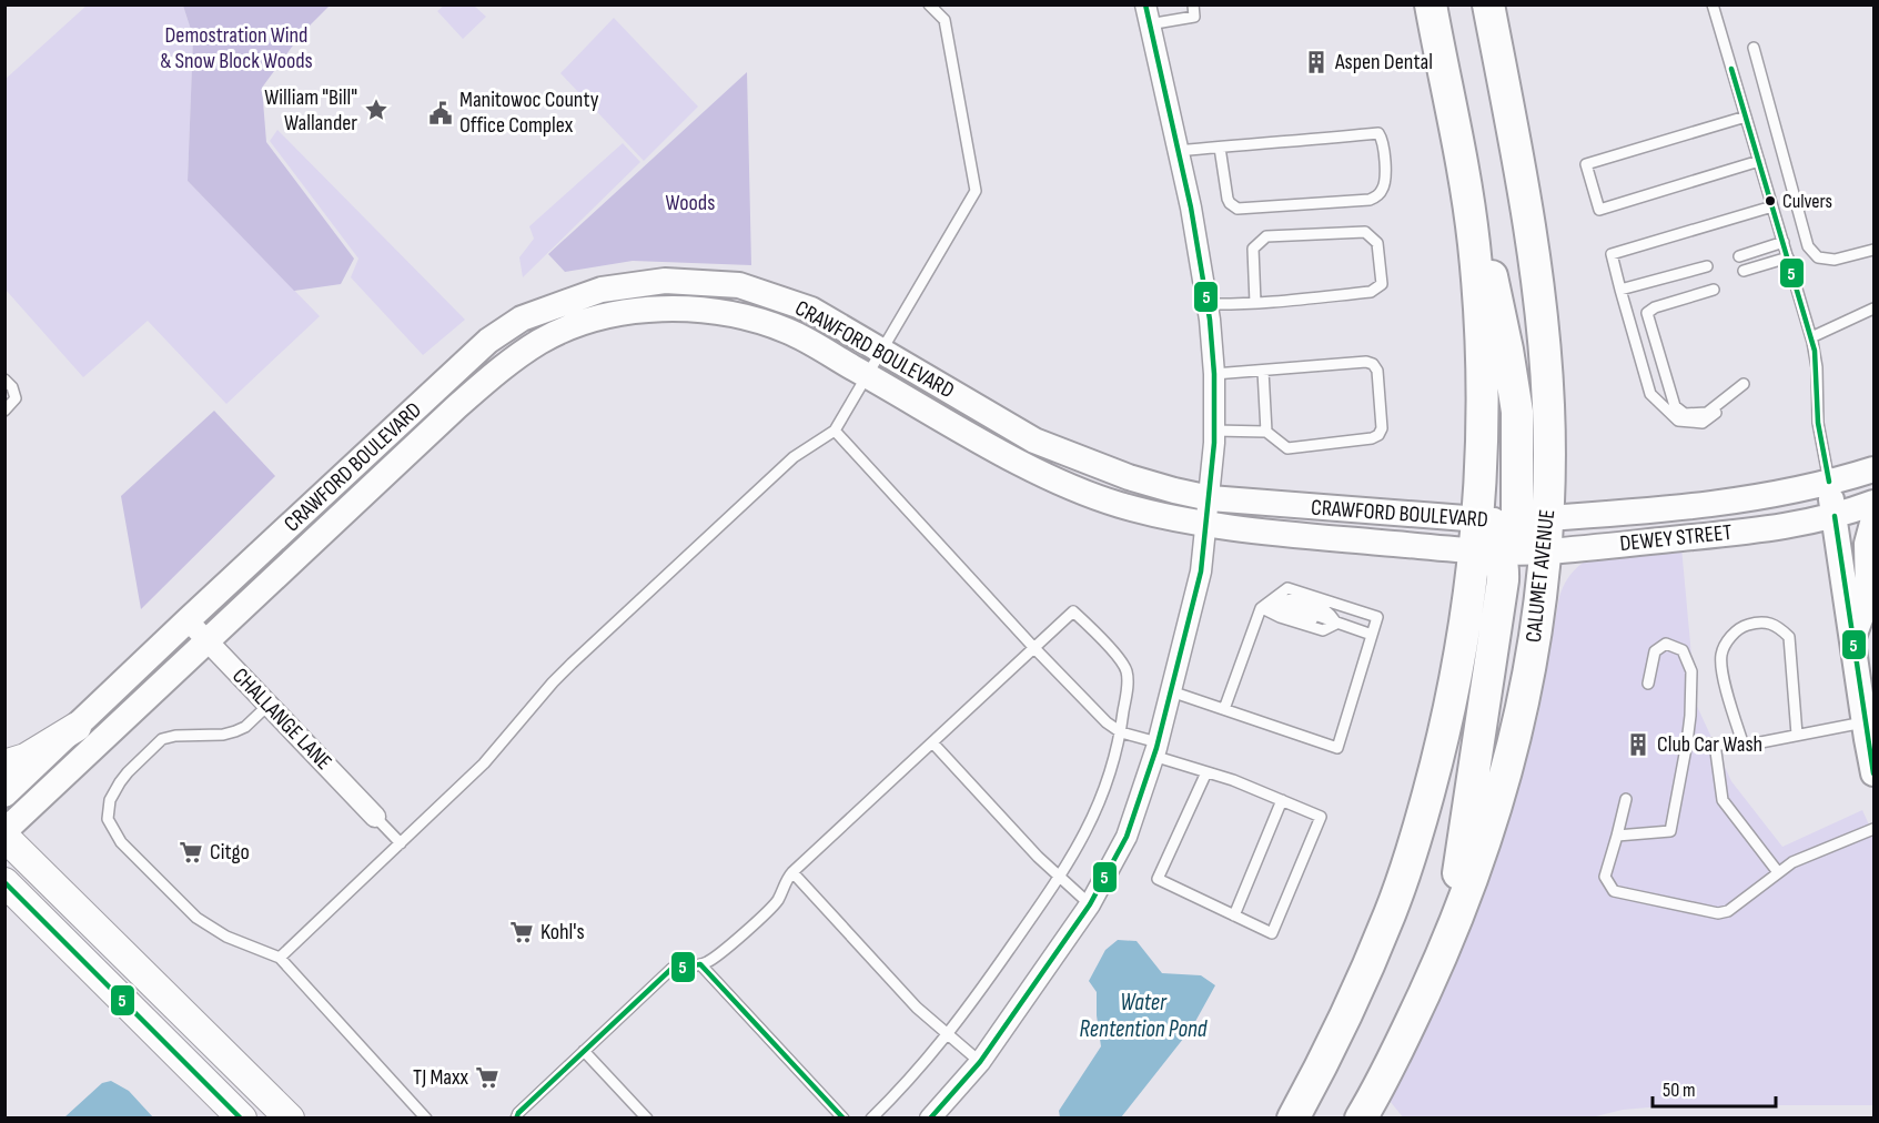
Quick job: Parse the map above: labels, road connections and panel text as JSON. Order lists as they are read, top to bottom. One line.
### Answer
{"streets":{"main road":["CALUMET AVENUE"],"street":["CRAWFORD BOULEVARD","DEWEY STREET","CHALLANGE LANE"]},"crossings":[["CRAWFORD BOULEVARD","DEWEY STREET"],["CRAWFORD BOULEVARD","CALUMET AVENUE"],["CRAWFORD BOULEVARD","CHALLANGE LANE"],["DEWEY STREET","CALUMET AVENUE"]],"water":["Water Rentention Pond"],"parks":["Demostration Wind & Snow Block Woods","Woods"],"places":{"building":["Aspen Dental","Club Car Wash"],"place":["William \"Bill\" Wallander"],"public building":["Manitowoc County Office Complex"],"other":["Culvers"],"supermarket":["Citgo","Kohl's","TJ Maxx"]},"lines":["transit line 5"],"scale_bar":"50 m"}
